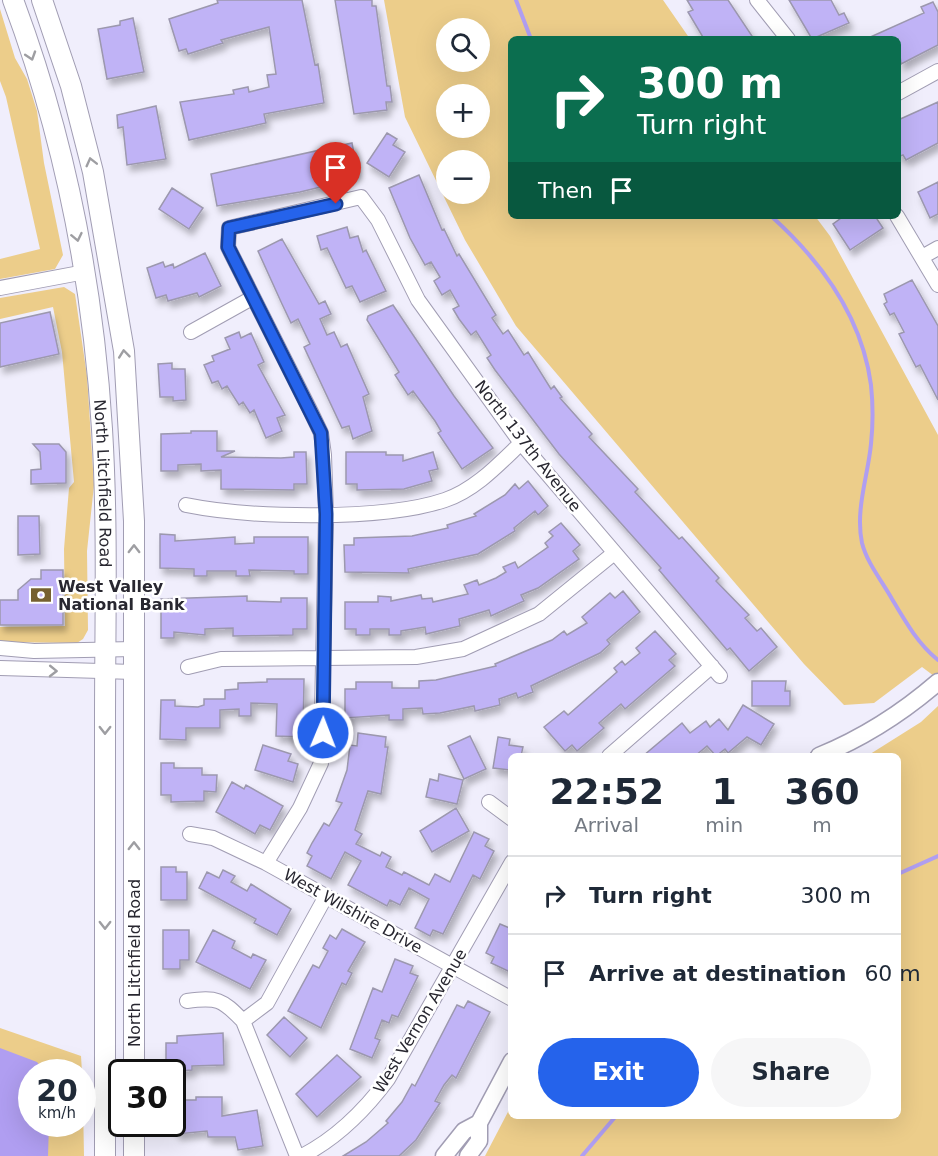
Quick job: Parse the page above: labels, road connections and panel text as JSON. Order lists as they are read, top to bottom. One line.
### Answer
{"streets":{"main road":["North Litchfield Road"],"street":["North 137th Avenue","West Wilshire Drive","West Vernon Avenue"]},"crossings":[["West Wilshire Drive","West Vernon Avenue"]],"places":{"bank":["West Valley National Bank"]},"page":{"map_buttons":["+","−"],"turn":["300 m","Turn right"],"then":"Then","eta":["22:52","Arrival","1","min","360","m"],"list":[{"name":"Turn right","value":"300 m"},{"name":"Arrive at destination","value":"60 m"}],"buttons":["Exit","Share"],"speed":"20 km/h","limit":"30"}}
